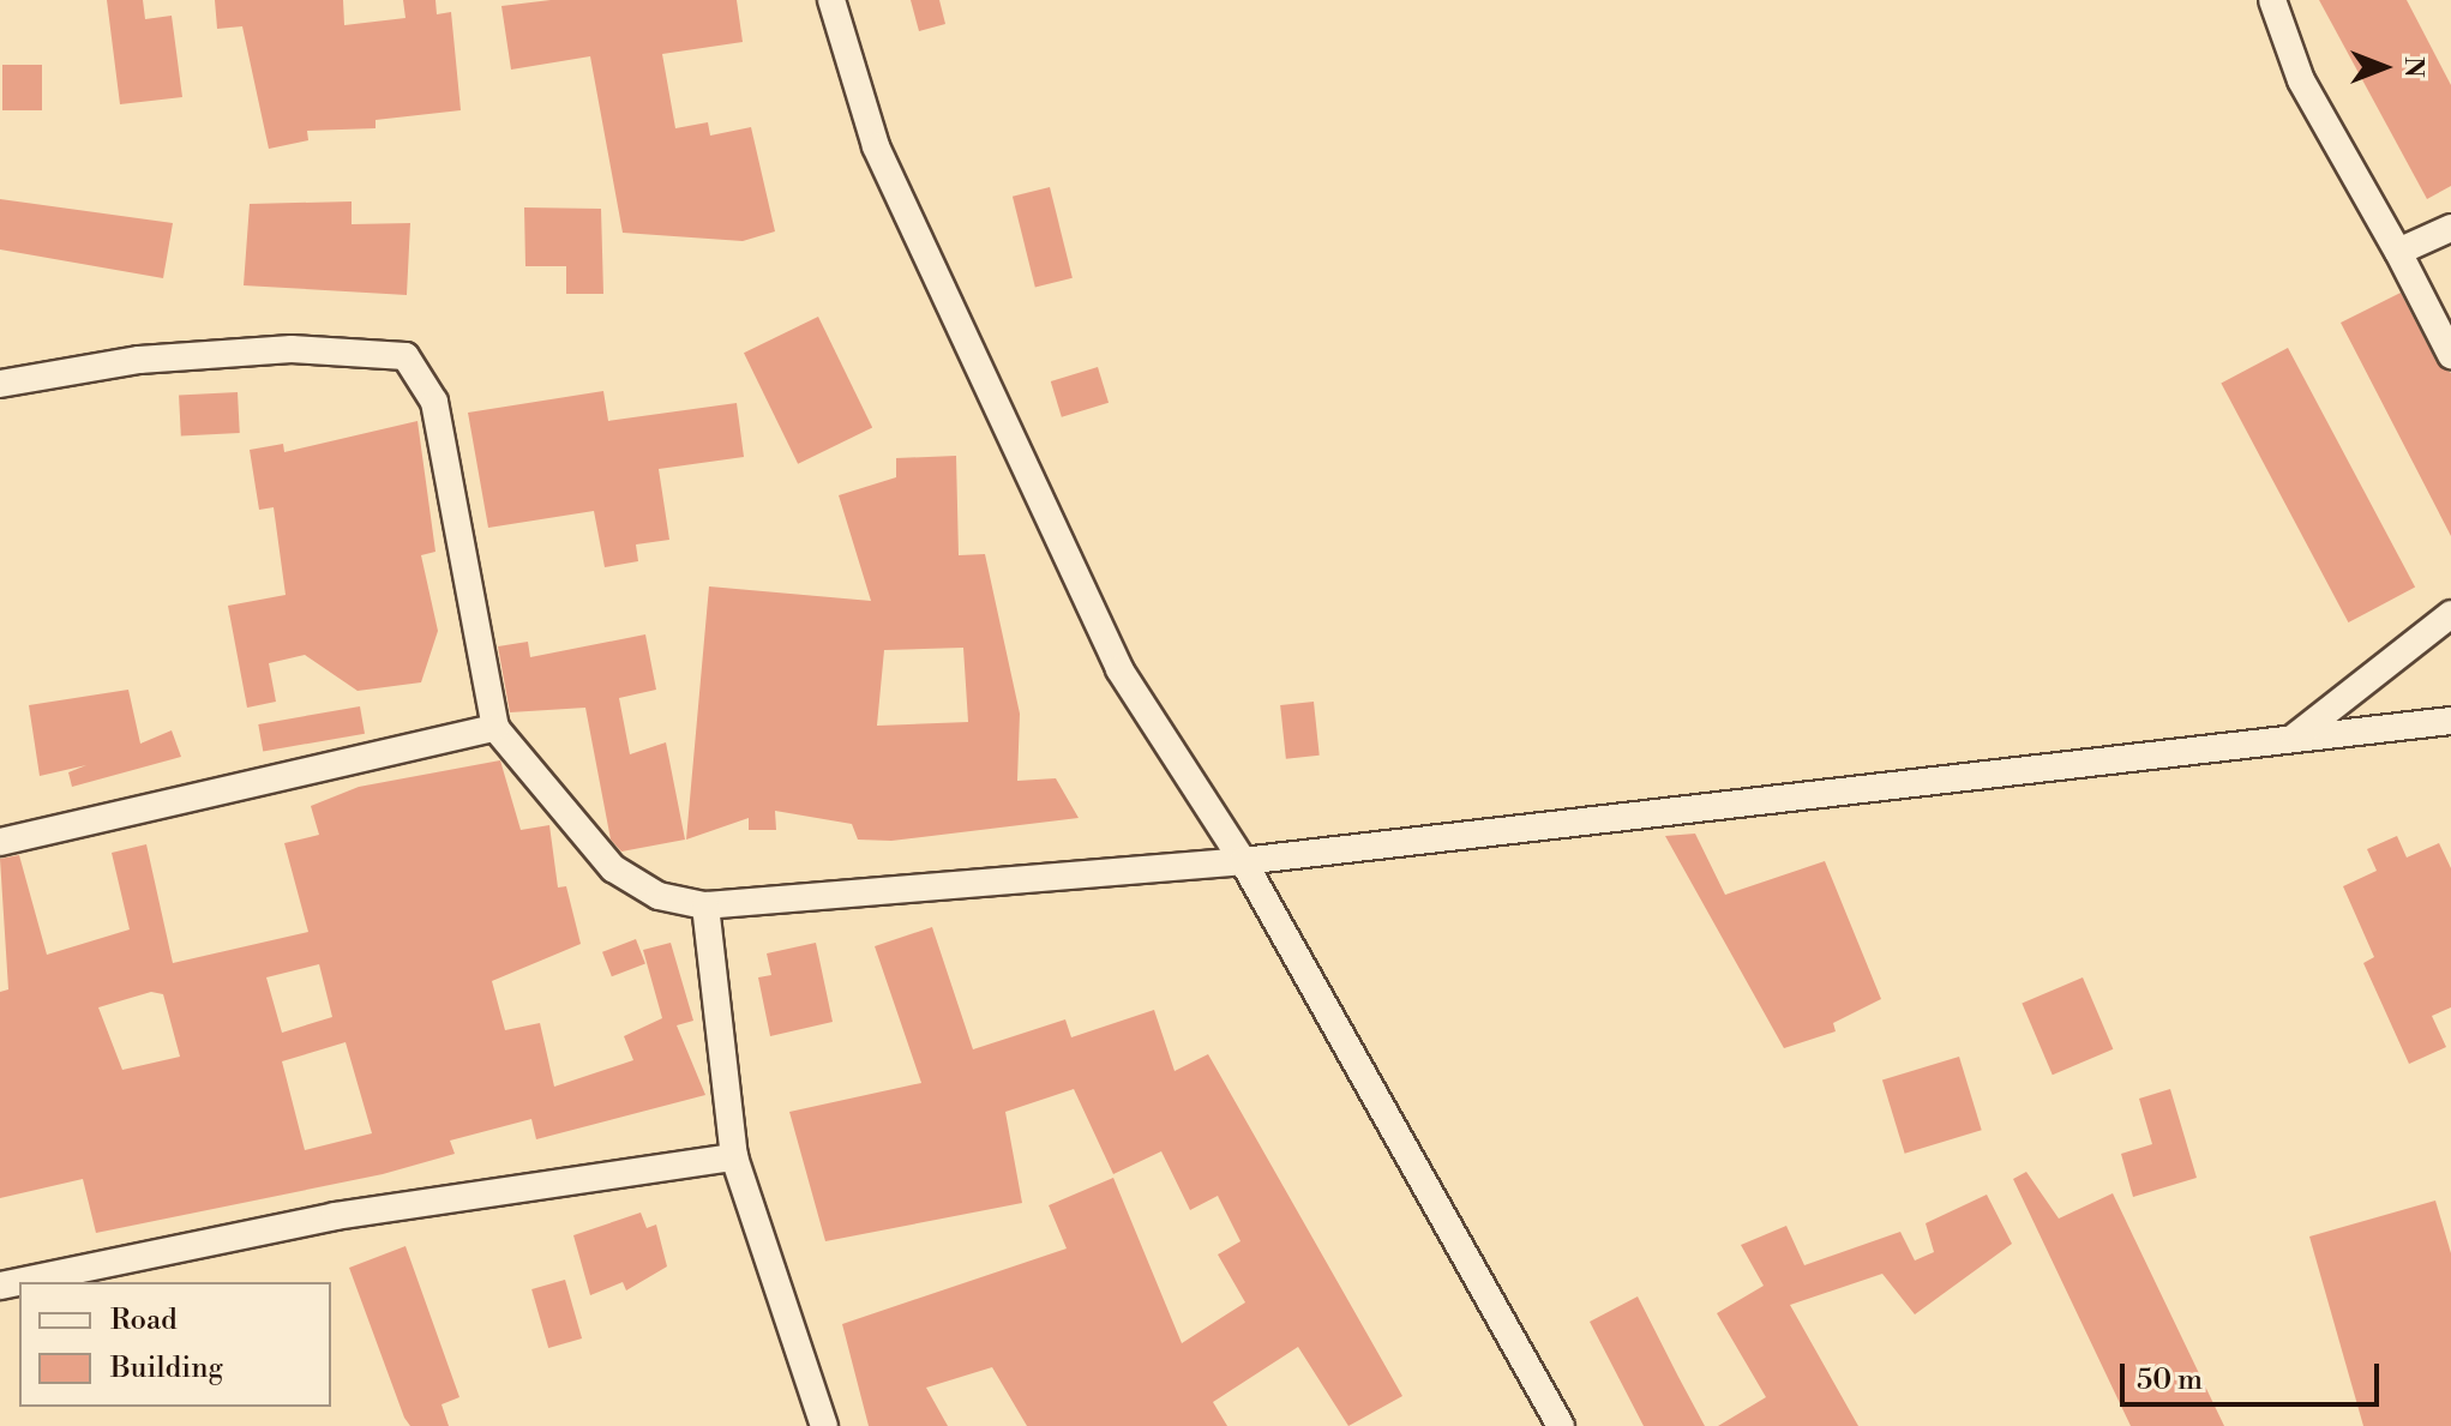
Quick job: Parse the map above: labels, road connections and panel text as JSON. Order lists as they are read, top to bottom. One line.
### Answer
{"legend":["Road","Building"],"scale_bar":"50 m","north":"right"}
